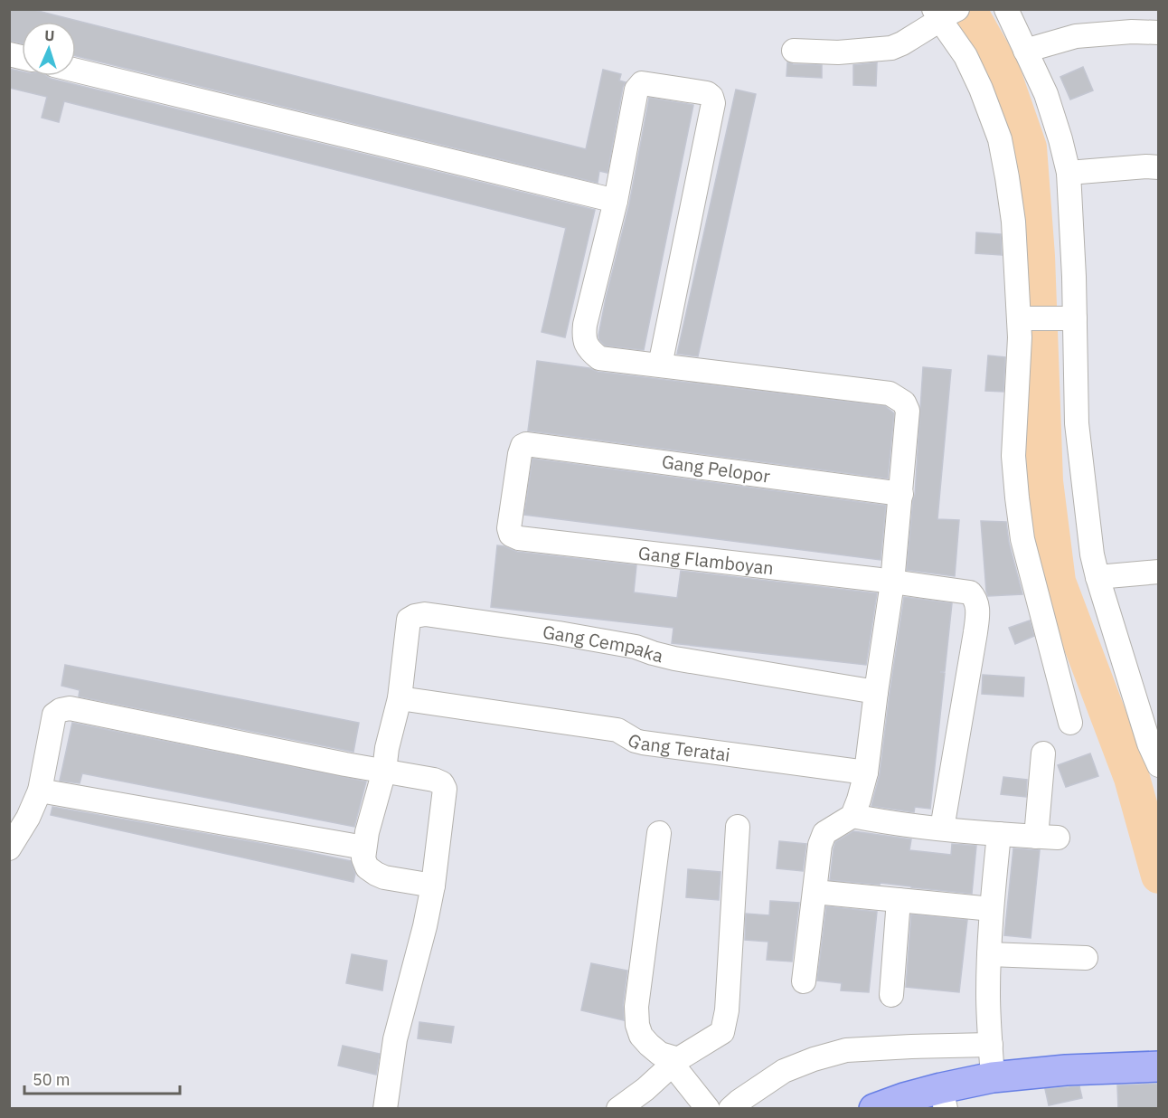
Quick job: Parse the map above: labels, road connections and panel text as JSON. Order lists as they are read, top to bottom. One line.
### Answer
{"streets":{"street":["Gang Pelopor","Gang Flamboyan","Gang Cempaka","Gang Teratai"]},"crossings":[["Gang Pelopor","Gang Flamboyan"],["Gang Cempaka","Gang Teratai"]],"scale_bar":"50 m","north":"top"}
